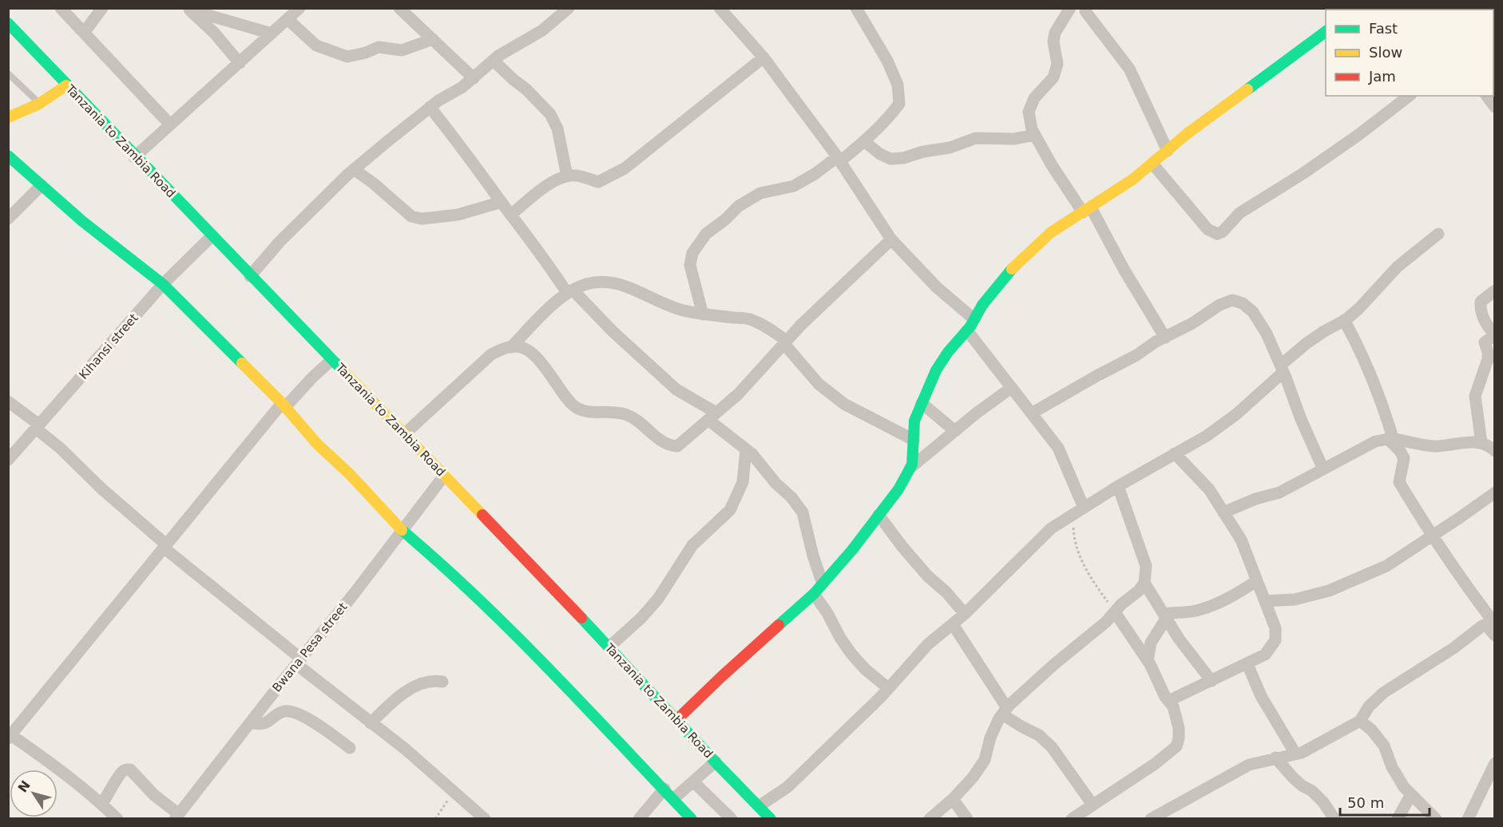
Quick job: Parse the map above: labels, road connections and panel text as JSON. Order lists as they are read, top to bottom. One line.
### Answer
{"streets":{"main road":["Tanzania to Zambia Road"],"street":["Kihansi street","Bwana Pesa street"]},"crossings":[["Tanzania to Zambia Road","Kihansi street"],["Tanzania to Zambia Road","Bwana Pesa street"]],"legend":["Fast","Slow","Jam"],"scale_bar":"50 m","north":"top left"}
